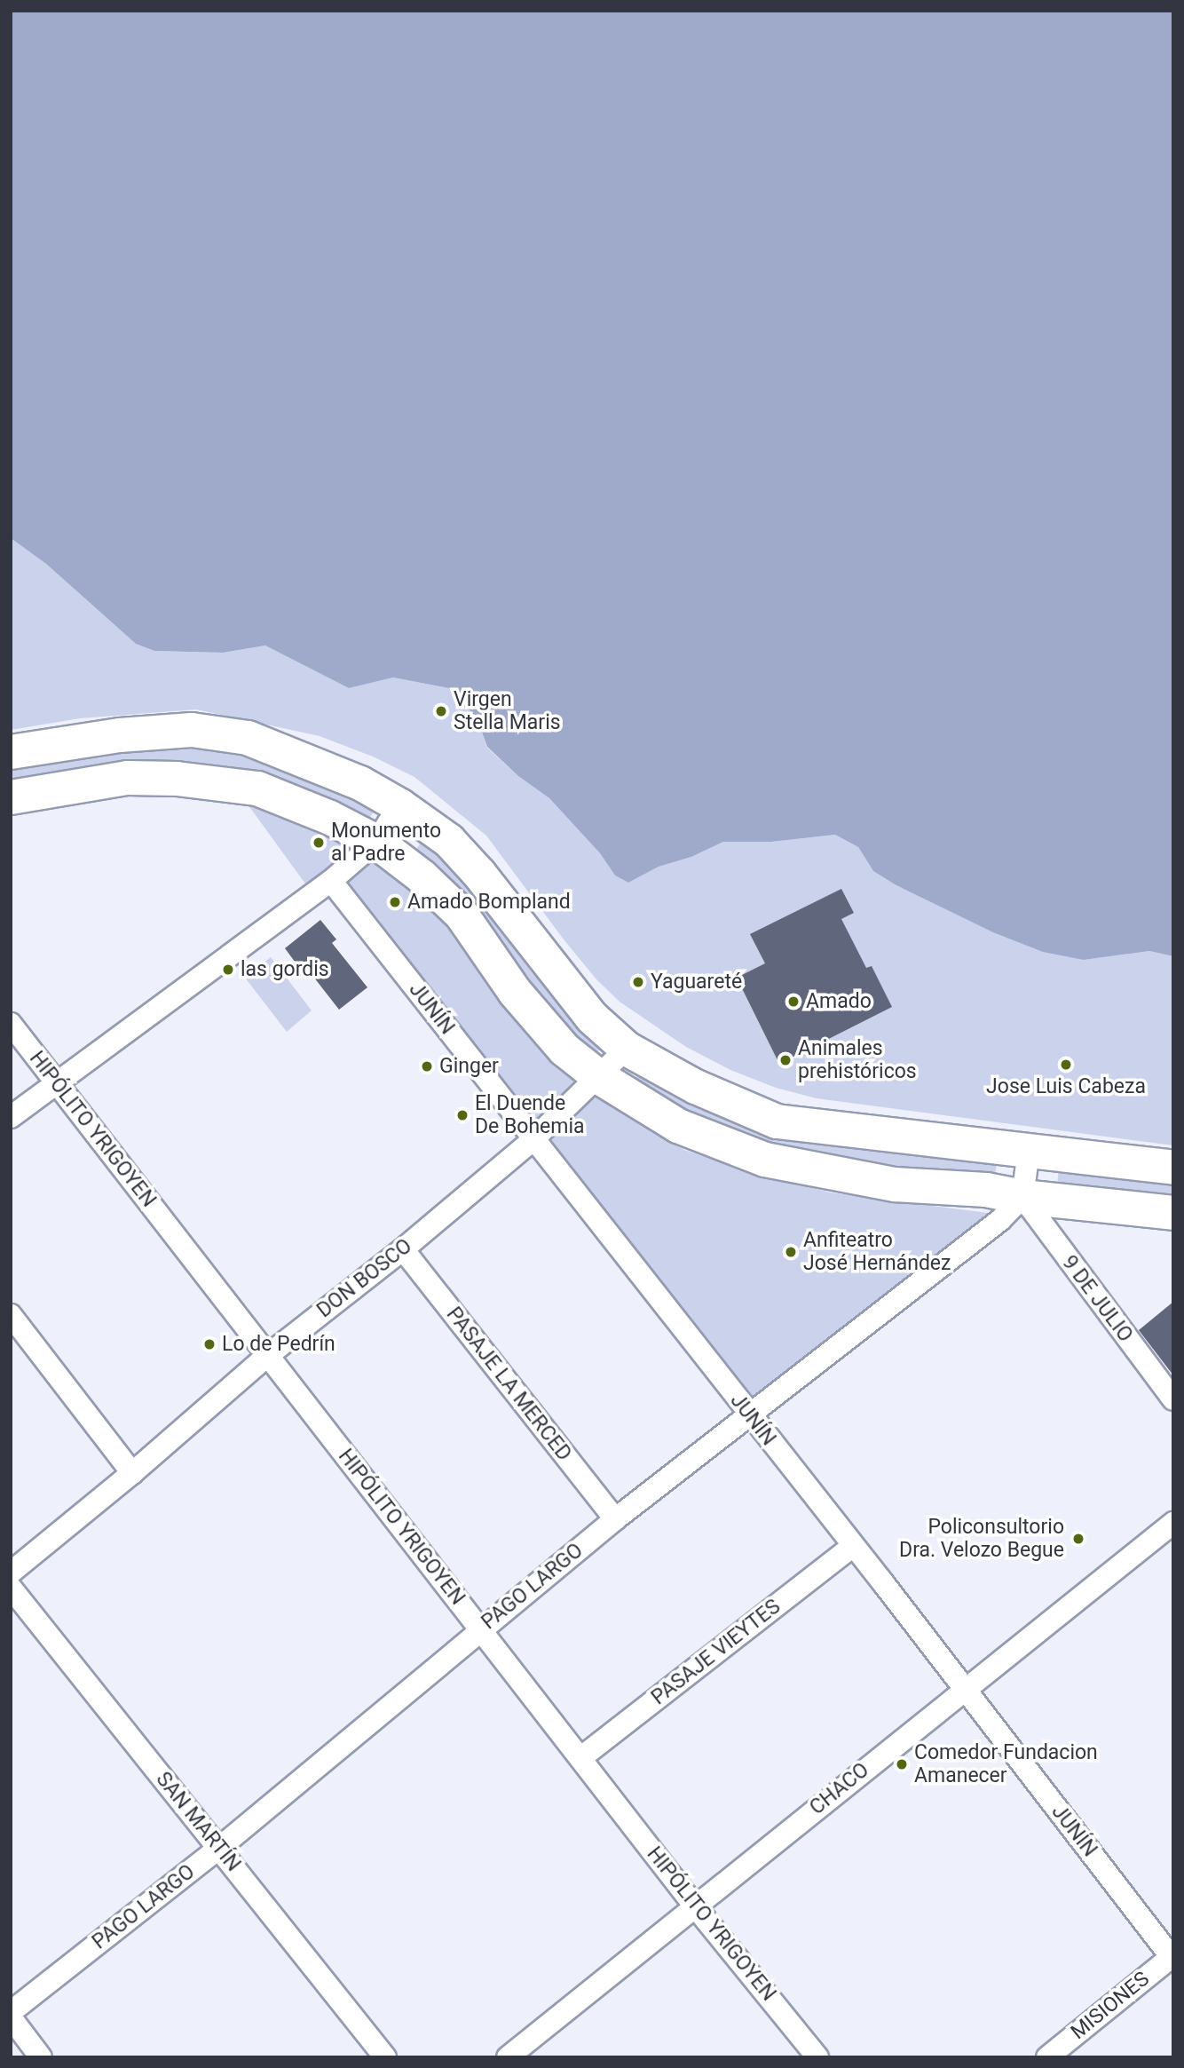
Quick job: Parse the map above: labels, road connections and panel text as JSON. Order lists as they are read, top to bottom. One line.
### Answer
{"streets":{"street":["JUNÍN","HIPÓLITO YRIGOYEN","DON BOSCO","9 DE JULIO","PASAJE LA MERCED","PAGO LARGO","PASAJE VIEYTES","CHACO","SAN MARTÍN","MISIONES"]},"crossings":[["JUNÍN","DON BOSCO"],["JUNÍN","PAGO LARGO"],["JUNÍN","PASAJE VIEYTES"],["JUNÍN","CHACO"],["JUNÍN","MISIONES"],["HIPÓLITO YRIGOYEN","DON BOSCO"],["HIPÓLITO YRIGOYEN","PAGO LARGO"],["HIPÓLITO YRIGOYEN","PASAJE VIEYTES"],["HIPÓLITO YRIGOYEN","CHACO"],["DON BOSCO","PASAJE LA MERCED"],["9 DE JULIO","PAGO LARGO"],["PASAJE LA MERCED","PAGO LARGO"],["PAGO LARGO","SAN MARTÍN"]],"places":["Virgen Stella Maris","Monumento al Padre","Amado Bompland","las gordis","Yaguareté","Amado","Animales prehistóricos","Jose Luis Cabeza","Ginger","El Duende De Bohemia","Anfiteatro José Hernández","Lo de Pedrín","Policonsultorio Dra. Velozo Begue","Comedor Fundacion Amanecer"]}
